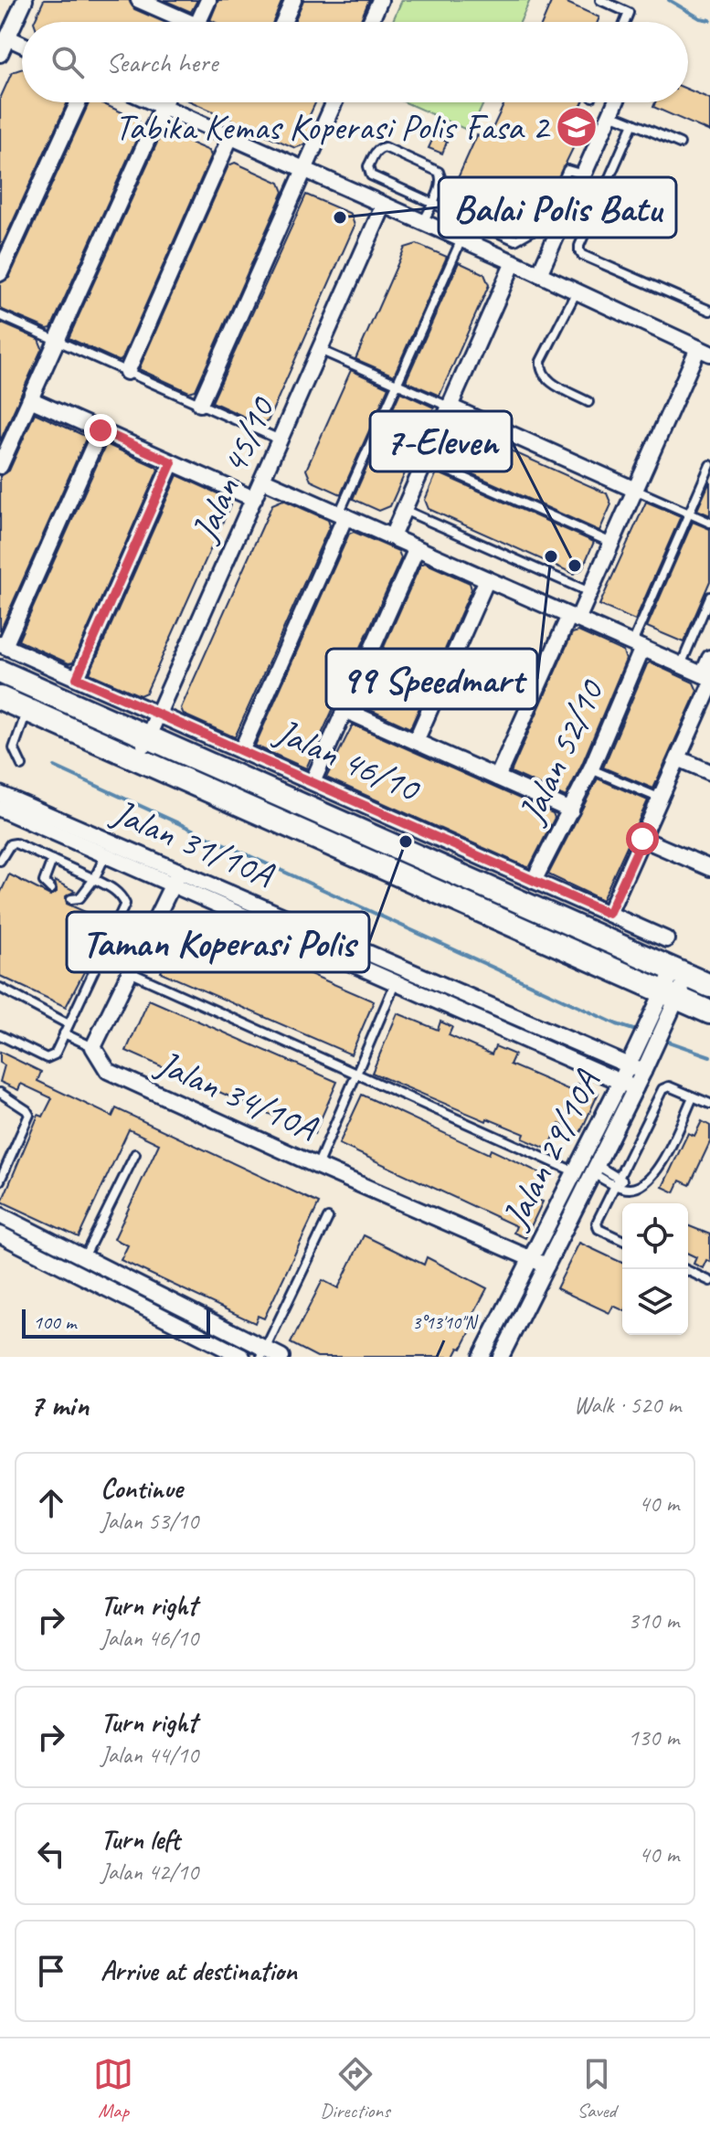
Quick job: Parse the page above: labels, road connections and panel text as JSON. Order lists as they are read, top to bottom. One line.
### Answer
{"streets":{"main road":["Jalan 46/10"],"street":["Jalan 45/10","Jalan 52/10","Jalan 31/10A","Jalan 34/10A","Jalan 29/10A"]},"crossings":[["Jalan 45/10","Jalan 46/10"],["Jalan 52/10","Jalan 46/10"],["Jalan 46/10","Jalan 29/10A"],["Jalan 31/10A","Jalan 29/10A"],["Jalan 34/10A","Jalan 29/10A"]],"places":{"school or university":["Tabika Kemas Koperasi Polis Fasa 2"],"other":["Balai Polis Batu","99 Speedmart","7-Eleven","Taman Koperasi Polis"]},"scale_bar":"100 m","page":{"search":"Search here","scale":"100 m","heading":["7 min","Walk · 520 m"],"list":[["Continue","Jalan 53/10","40 m"],["Turn right","Jalan 46/10","310 m"],["Turn right","Jalan 44/10","130 m"],["Turn left","Jalan 42/10","40 m"],"Arrive at destination"],"nav":["Map","Directions","Saved"]},"coordinates":["3°13'10\"N"]}
